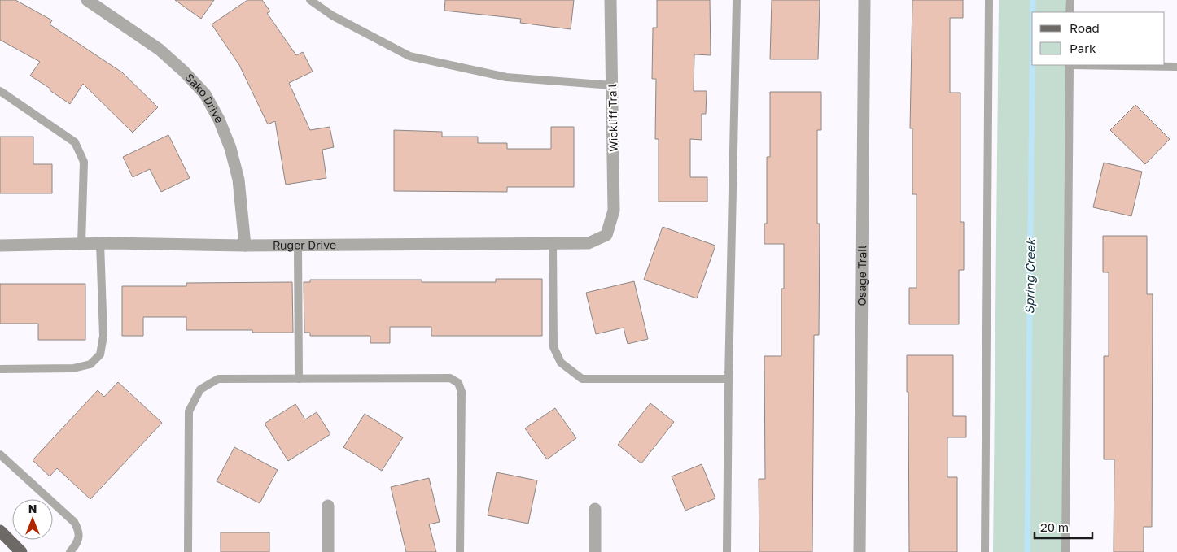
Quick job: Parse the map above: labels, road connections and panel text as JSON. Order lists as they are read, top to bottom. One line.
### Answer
{"streets":{"street":["Sako Drive","Wickliff Trail","Ruger Drive","Osage Trail"]},"crossings":[["Sako Drive","Ruger Drive"],["Wickliff Trail","Ruger Drive"]],"water":["Spring Creek"],"legend":["Road","Park"],"scale_bar":"20 m","north":"top"}
